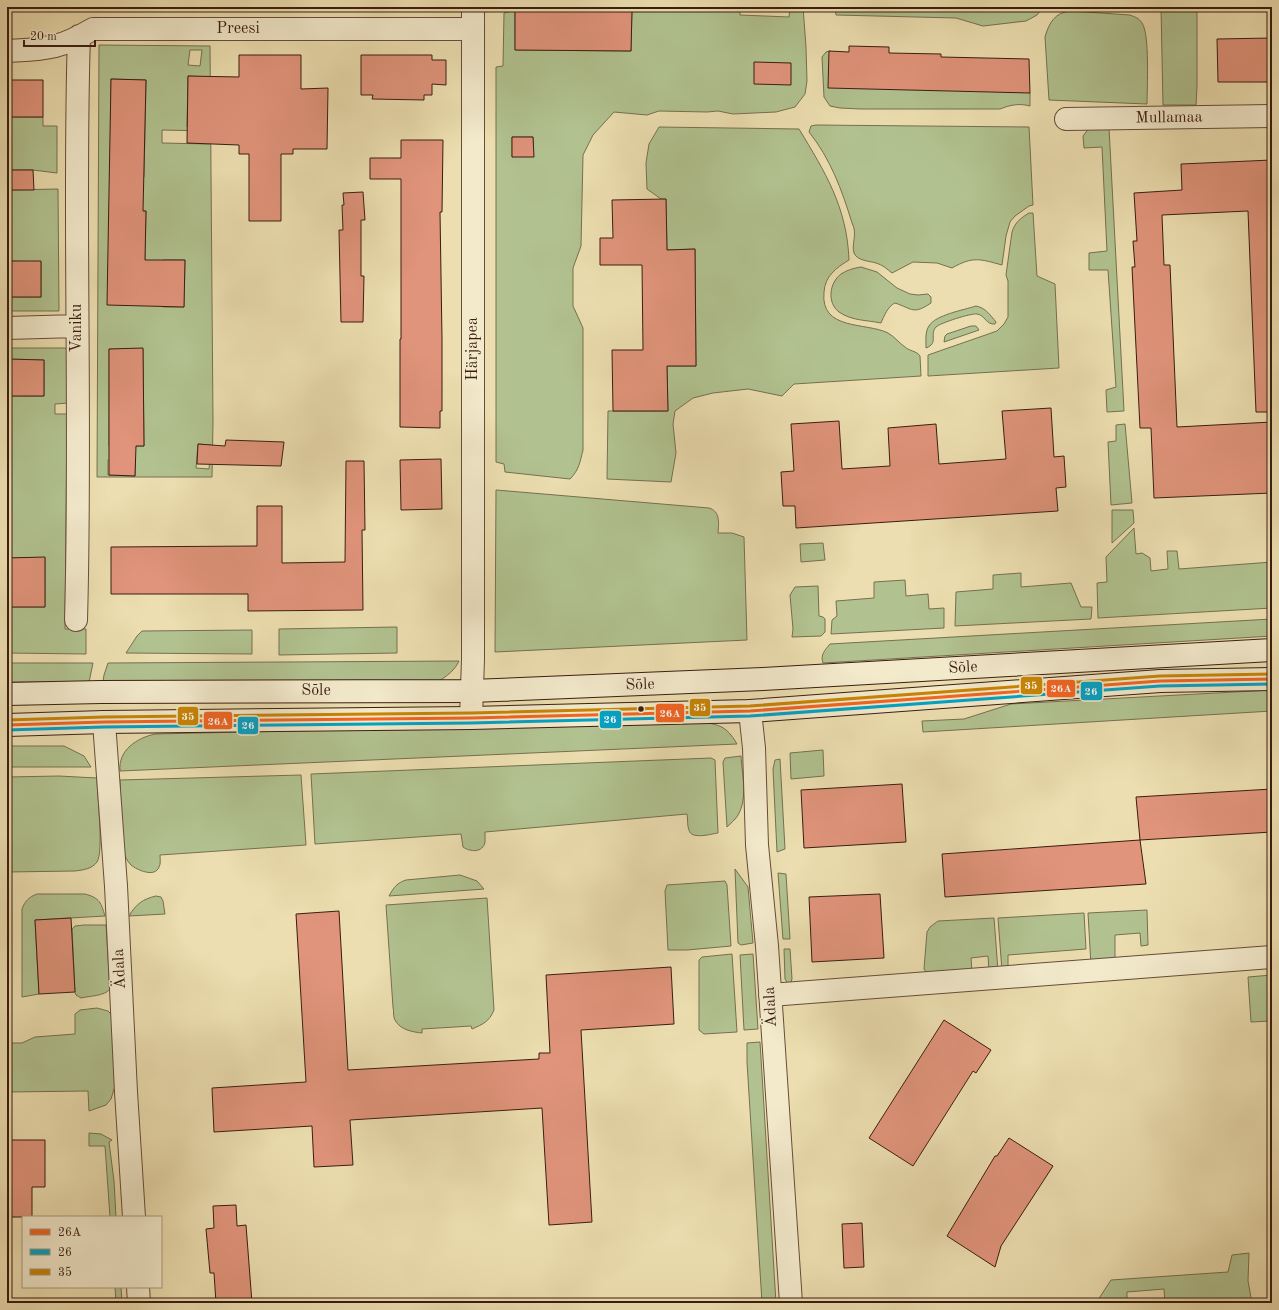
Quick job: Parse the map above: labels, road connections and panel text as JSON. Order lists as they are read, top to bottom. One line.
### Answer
{"streets":{"street":["Preesi","Mullamaa","Vaniku","Härjapea","Sõle","Ädala"]},"crossings":[["Preesi","Vaniku"],["Preesi","Härjapea"],["Härjapea","Sõle"],["Sõle","Ädala"]],"lines":["transit line 35","transit line 26A","transit line 26"],"legend":["26A","26","35"],"scale_bar":"20 m"}
